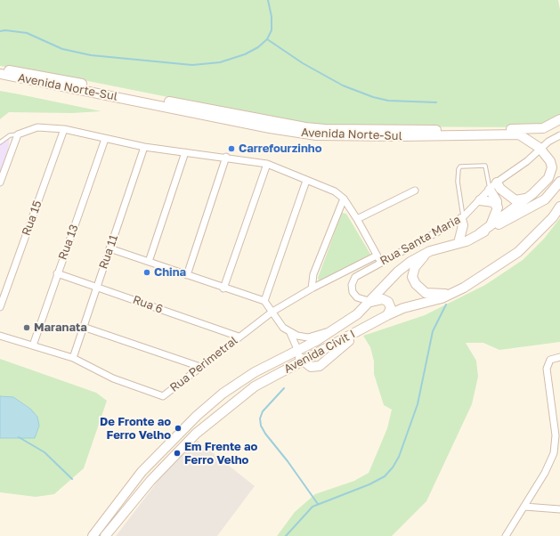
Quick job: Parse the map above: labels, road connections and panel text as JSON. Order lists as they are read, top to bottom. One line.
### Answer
{"streets":{"main road":["Avenida Norte-Sul","Avenida Civit I"],"street":["Rua 15","Rua Santa Maria","Rua 13","Rua 11","Rua 6","Rua Perimetral"]},"crossings":[["Avenida Norte-Sul","Rua Santa Maria"],["Avenida Norte-Sul","Avenida Civit I"],["Rua Santa Maria","Avenida Civit I"],["Rua 13","Rua 6"],["Rua 13","Rua Perimetral"],["Rua 11","Rua 6"],["Rua 11","Rua Perimetral"],["Rua 6","Rua Perimetral"]],"places":["Carrefourzinho","China","Maranata","De Fronte ao Ferro Velho","Em Frente ao Ferro Velho"]}
